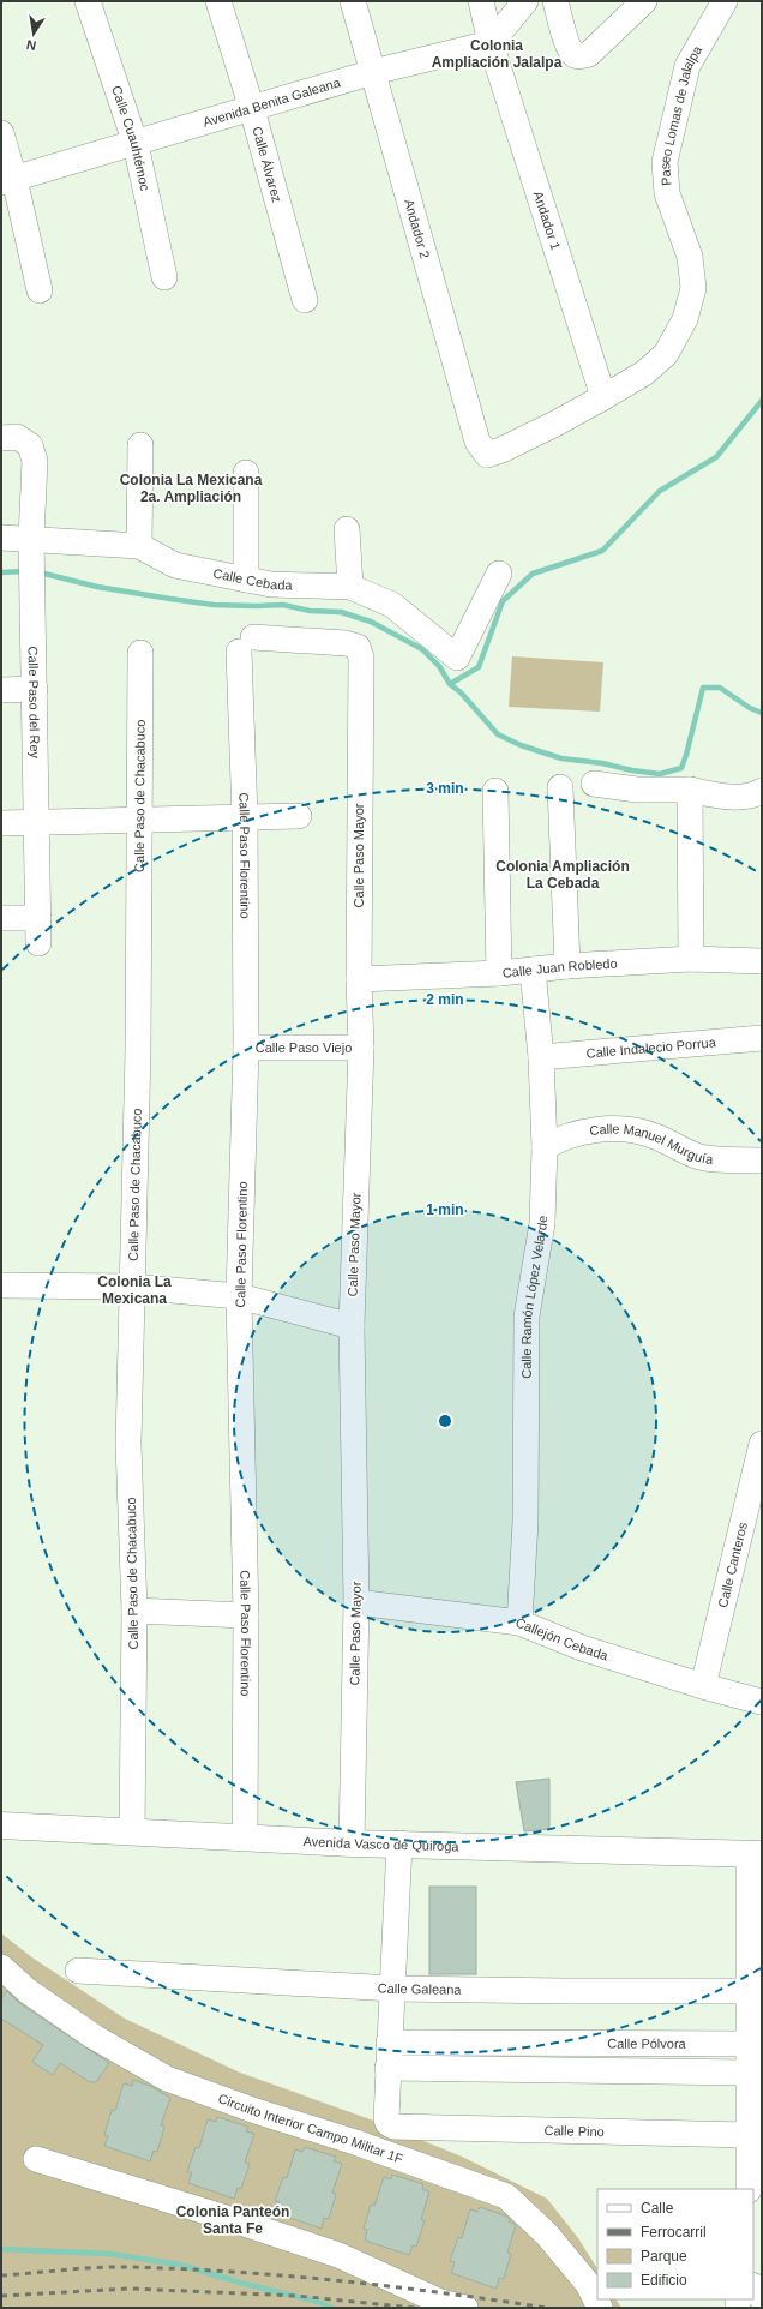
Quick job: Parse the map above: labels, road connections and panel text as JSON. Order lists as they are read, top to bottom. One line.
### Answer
{"streets":{"main road":["Avenida Vasco de Quiroga"],"street":["Avenida Benita Galeana","Paseo Lomas de Jalalpa","Calle Cuauhtémoc","Calle Álvarez","Andador 1","Andador 2","Calle Cebada","Calle Paso del Rey","Calle Paso de Chacabuco","Calle Paso Florentino","Calle Paso Mayor","Calle Juan Robledo","Calle Paso Viejo","Calle Indalecio Porrua","Calle Manuel Murguía","Calle Ramón López Velarde","Calle Canteros","Callejón Cebada","Calle Galeana","Calle Pólvora","Circuito Interior Campo Militar 1F","Calle Pino"]},"crossings":[["Avenida Benita Galeana","Calle Cuauhtémoc"],["Avenida Benita Galeana","Calle Álvarez"],["Avenida Benita Galeana","Andador 1"],["Avenida Benita Galeana","Andador 2"],["Paseo Lomas de Jalalpa","Andador 1"],["Paseo Lomas de Jalalpa","Andador 2"],["Calle Cebada","Calle Paso del Rey"],["Calle Paso de Chacabuco","Avenida Vasco de Quiroga"],["Calle Paso Florentino","Calle Paso Mayor"],["Calle Paso Florentino","Calle Paso Viejo"],["Calle Paso Florentino","Avenida Vasco de Quiroga"],["Calle Paso Mayor","Calle Juan Robledo"],["Calle Paso Mayor","Calle Paso Viejo"],["Calle Paso Mayor","Callejón Cebada"],["Calle Paso Mayor","Avenida Vasco de Quiroga"],["Calle Juan Robledo","Calle Ramón López Velarde"],["Calle Indalecio Porrua","Calle Ramón López Velarde"],["Calle Manuel Murguía","Calle Ramón López Velarde"],["Calle Ramón López Velarde","Callejón Cebada"],["Calle Canteros","Callejón Cebada"],["Calle Pólvora","Calle Pino"]],"districts":["Colonia Ampliación Jalalpa","Colonia La Mexicana 2a. Ampliación","Colonia Ampliación La Cebada","Colonia La Mexicana","Colonia Panteón Santa Fe"],"legend":["Calle","Ferrocarril","Parque","Edificio"],"north":"bottom","rings":["3 min","2 min","1 min"]}
